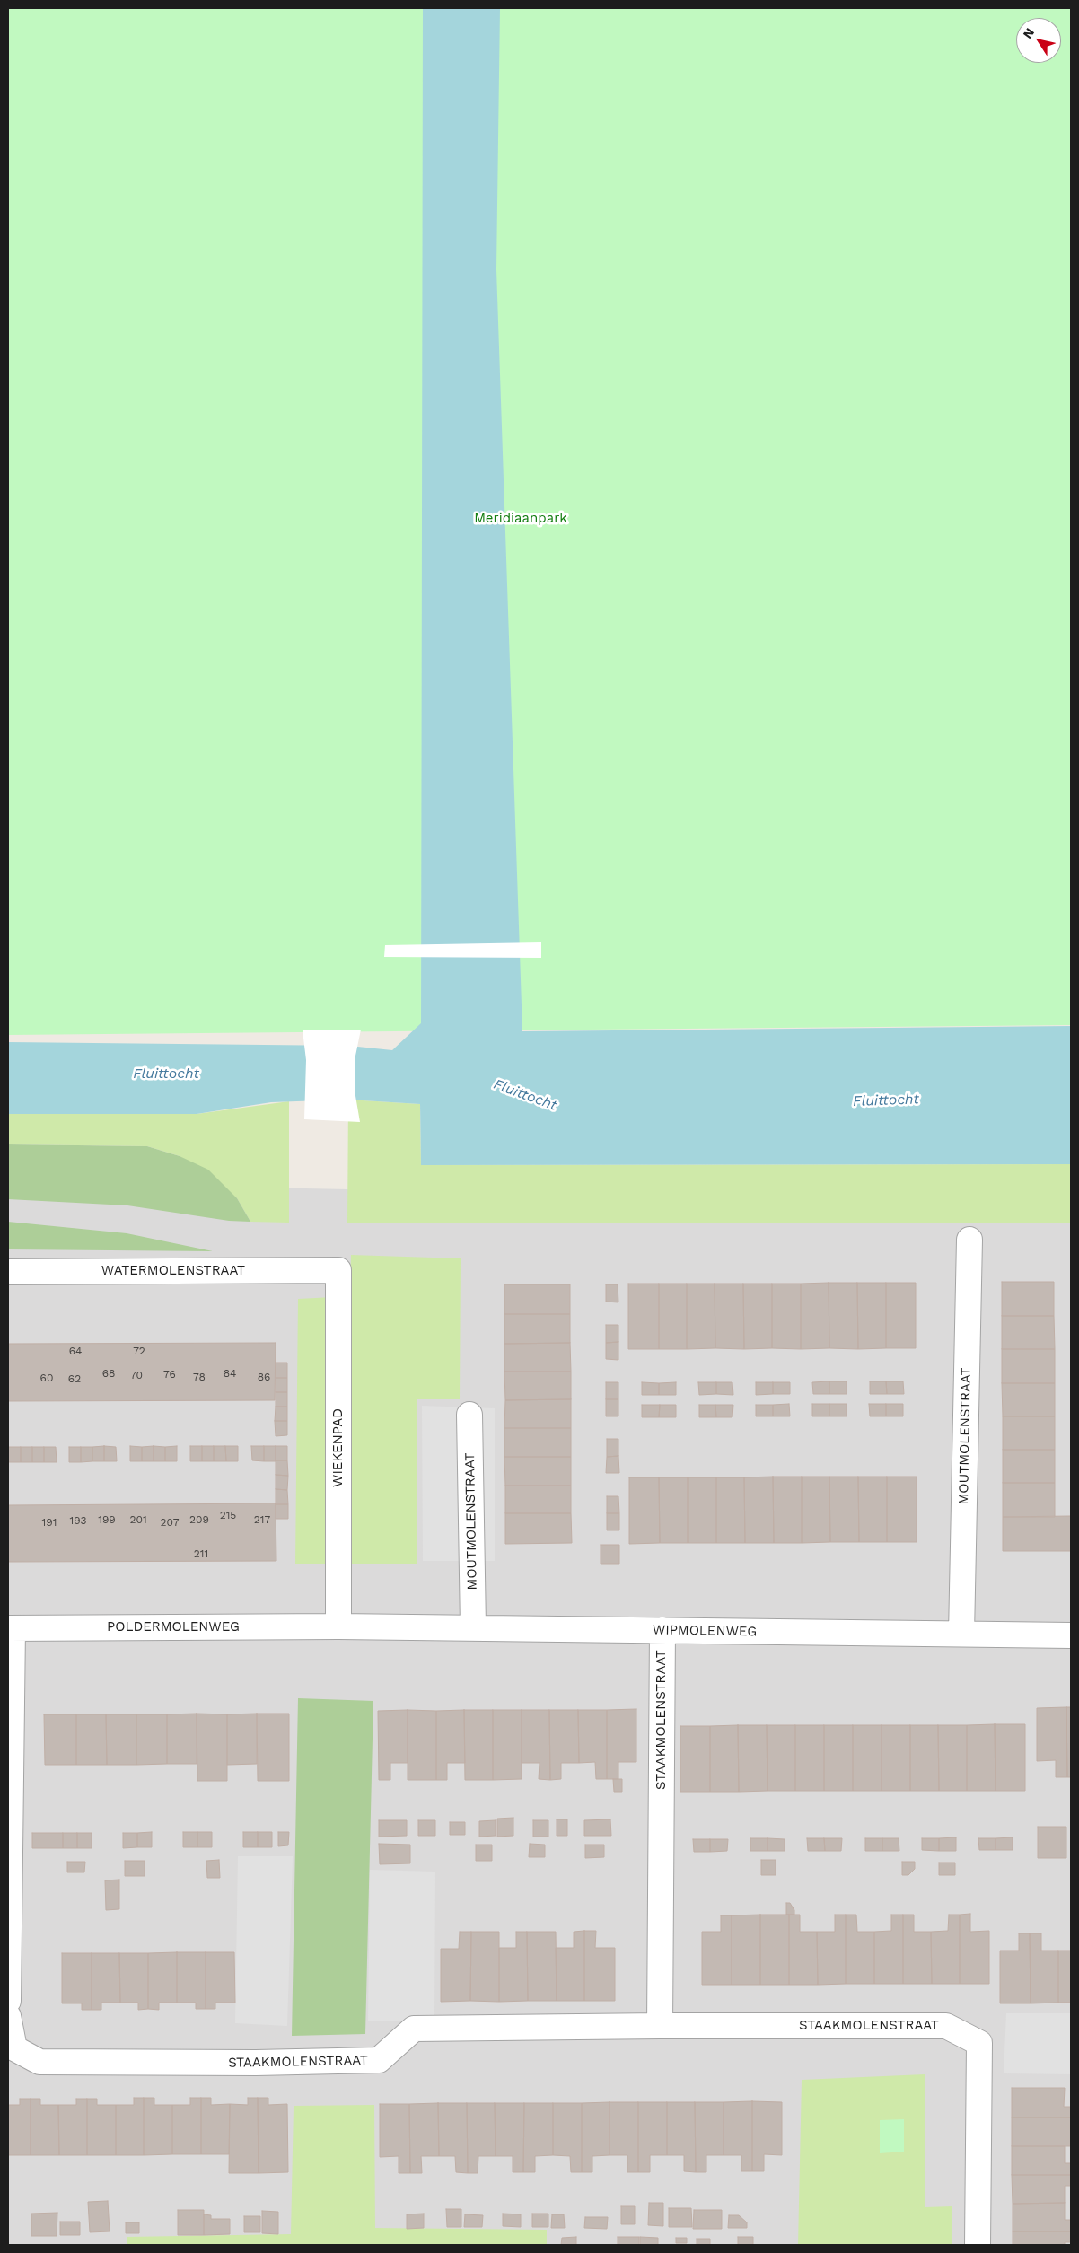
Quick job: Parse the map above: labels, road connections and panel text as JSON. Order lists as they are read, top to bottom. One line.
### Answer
{"streets":{"street":["WATERMOLENSTRAAT","MOUTMOLENSTRAAT","WIEKENPAD","POLDERMOLENWEG","WIPMOLENWEG","STAAKMOLENSTRAAT"]},"crossings":[["WATERMOLENSTRAAT","WIEKENPAD"],["MOUTMOLENSTRAAT","WIPMOLENWEG"],["WIEKENPAD","POLDERMOLENWEG"],["WIEKENPAD","WIPMOLENWEG"],["POLDERMOLENWEG","WIPMOLENWEG"],["WIPMOLENWEG","STAAKMOLENSTRAAT"]],"water":["Fluittocht"],"parks":["Meridiaanpark"],"house_numbers":["64","72","68","84","76","70","78","86","60","62","215","199","201","209","217","193","191","207","211"],"north":"top left"}
